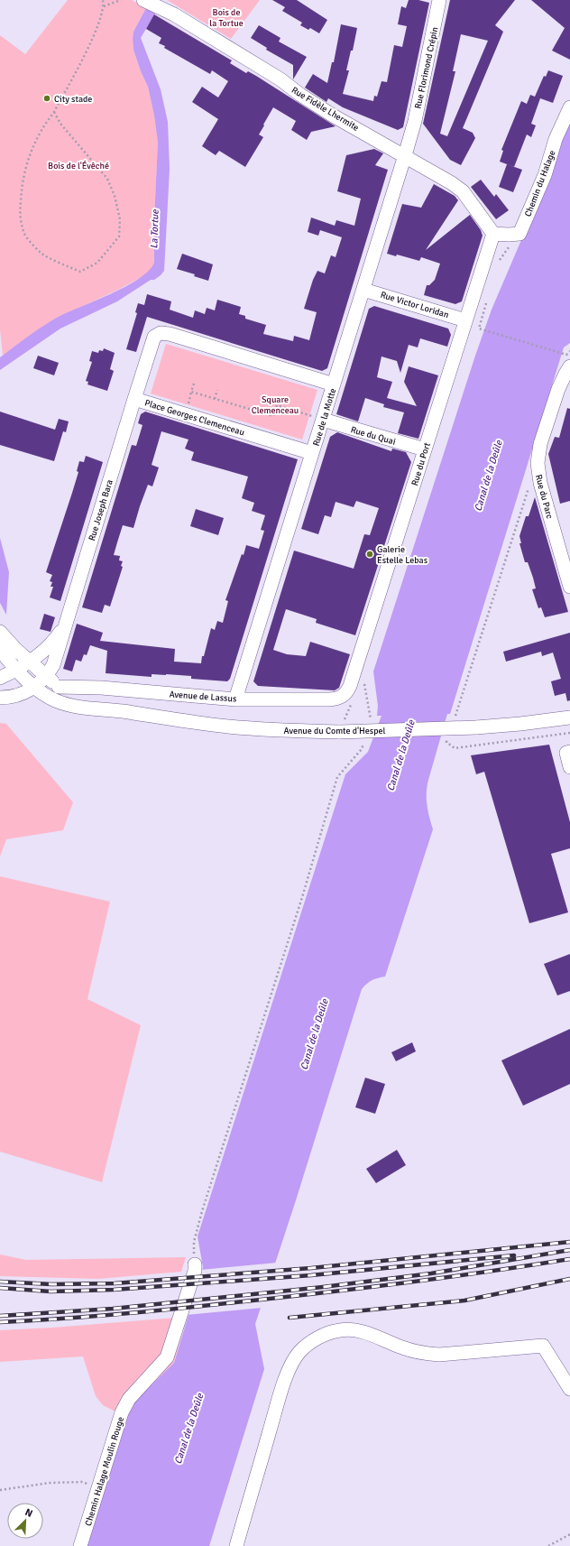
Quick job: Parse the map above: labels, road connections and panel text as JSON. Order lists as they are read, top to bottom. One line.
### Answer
{"streets":{"street":["Rue Florimond Crépin","Rue Fidèle Lhermite","Chemin du Halage","Rue Victor Loridan","Place Georges Clemenceau","Rue de la Motte","Rue du Quai","Rue du Port","Rue du Parc","Rue Joseph Bara","Avenue de Lassus","Avenue du Comte d'Hespel","Chemin Halage Moulin Rouge"]},"crossings":[["Rue Florimond Crépin","Rue de la Motte"],["Rue Fidèle Lhermite","Chemin du Halage"],["Rue Fidèle Lhermite","Rue de la Motte"],["Rue Fidèle Lhermite","Rue du Port"],["Chemin du Halage","Rue du Port"],["Rue Victor Loridan","Rue de la Motte"],["Rue Victor Loridan","Rue du Port"],["Place Georges Clemenceau","Rue de la Motte"],["Place Georges Clemenceau","Rue Joseph Bara"],["Rue de la Motte","Rue du Quai"],["Rue de la Motte","Avenue de Lassus"],["Rue du Quai","Rue du Port"],["Rue du Port","Avenue de Lassus"],["Rue Joseph Bara","Avenue du Comte d'Hespel"],["Avenue de Lassus","Avenue du Comte d'Hespel"]],"water":["La Tortue","Canal de la Deûle"],"parks":["Bois de la Tortue","Bois de l'Évêché","Square Clemenceau"],"places":["City stade","Galerie Estelle Lebas"],"north":"top right"}
